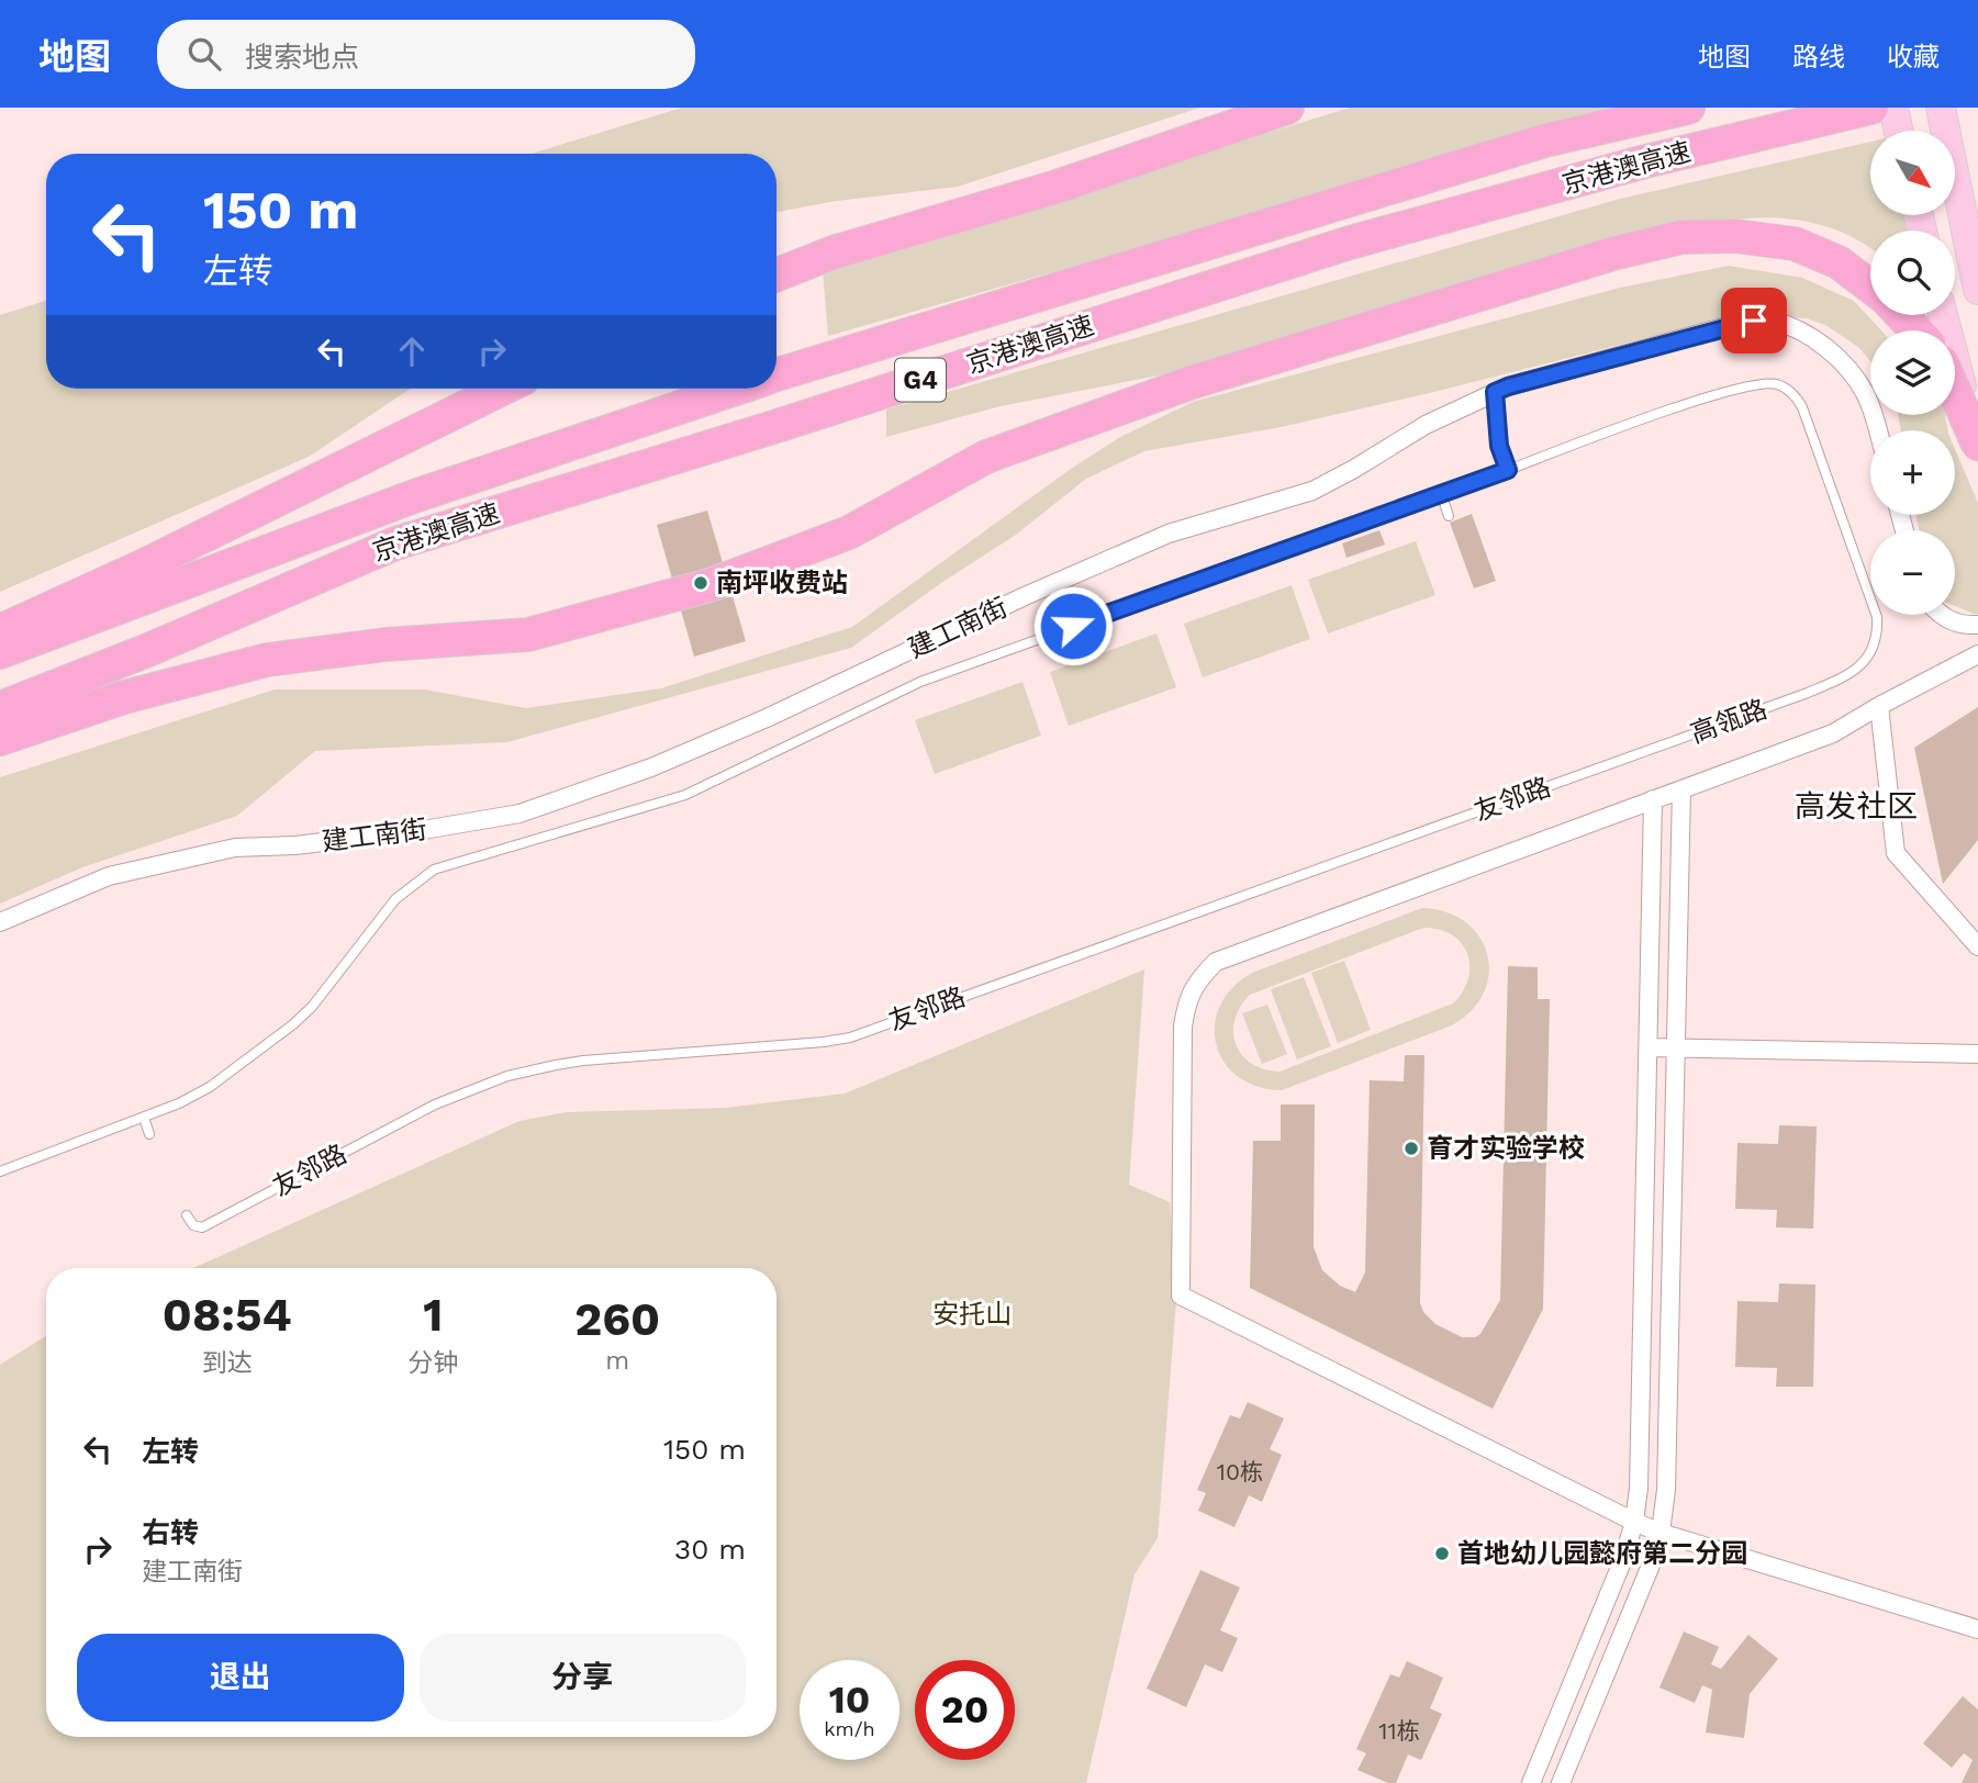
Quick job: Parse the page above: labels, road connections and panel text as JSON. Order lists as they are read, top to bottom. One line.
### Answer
{"streets":{"highway":["京港澳高速","G4"],"street":["建工南街"],"lane":["高瓴路","友邻路"]},"crossings":[["高瓴路","友邻路"]],"districts":["高发社区"],"parks":["安托山"],"places":["南坪收费站","育才实验学校","首地幼儿园懿府第二分园"],"house_numbers":["10栋","11栋"],"north":"bottom right","page":{"header":"地图","search":"搜索地点","nav":["地图","路线","收藏"],"map_buttons":["+","−"],"turn":["150 m","左转"],"eta":["08:54","到达","1","分钟","260","m"],"list":[{"name":"左转","value":"150 m"},{"name":"右转","note":"建工南街","value":"30 m"}],"buttons":["退出","分享"],"speed":"10 km/h","limit":"20"}}
